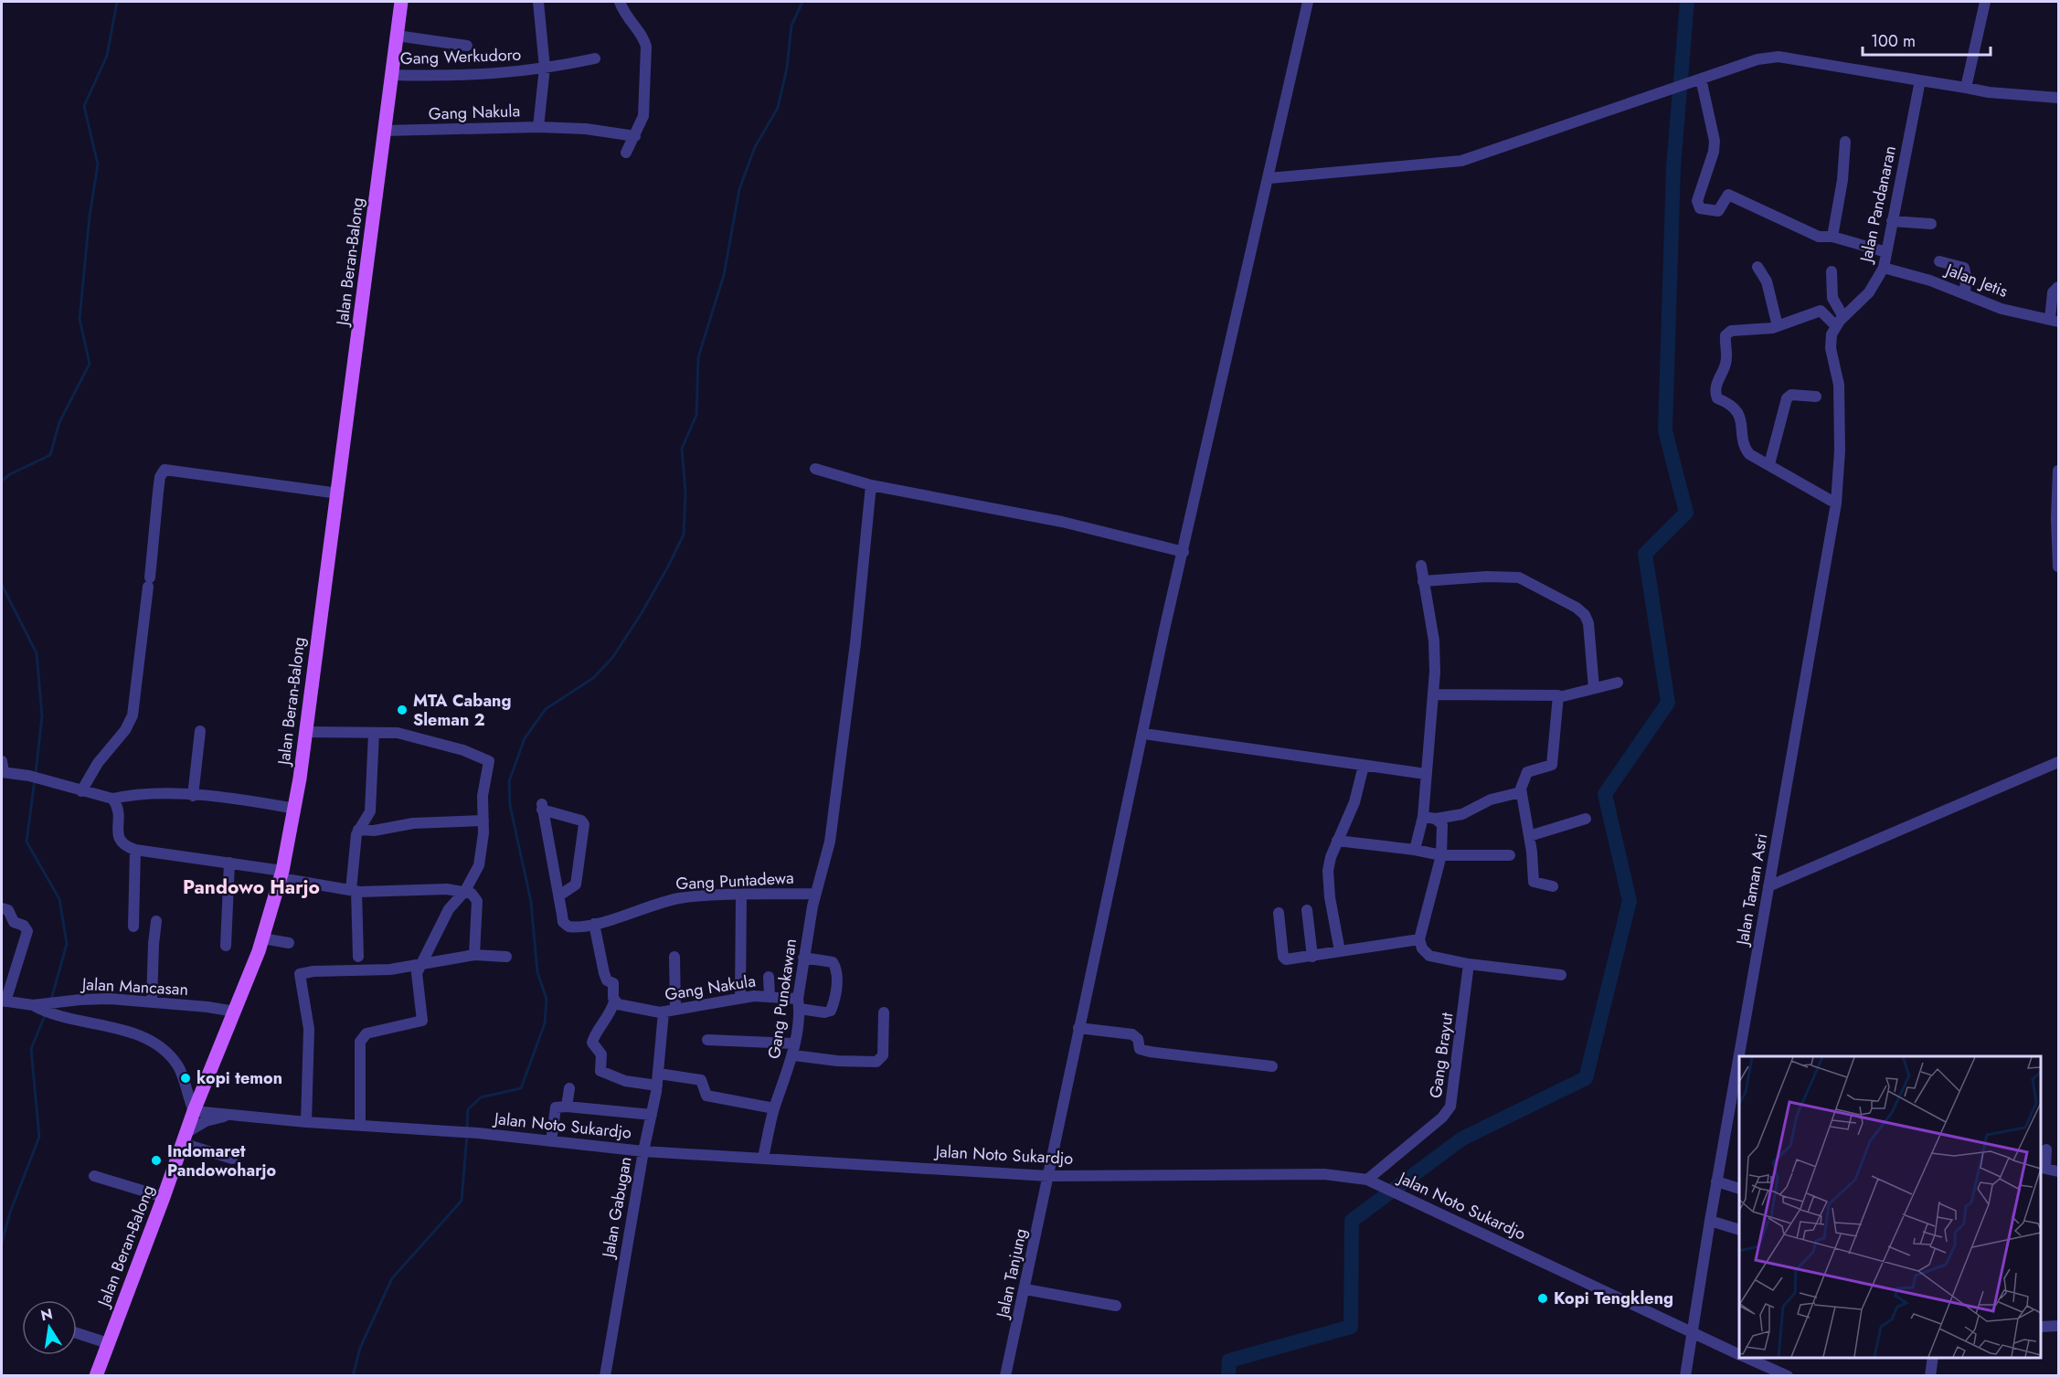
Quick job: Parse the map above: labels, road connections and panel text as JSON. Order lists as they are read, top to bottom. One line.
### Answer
{"streets":{"main road":["Jalan Beran-Balong"],"street":["Gang Werkudoro","Gang Nakula","Jalan Pandanaran","Jalan Jetis","Gang Puntadewa","Jalan Taman Asri","Jalan Mancasan","Gang Punokawan","Gang Brayut","Jalan Noto Sukardjo","Jalan Gabugan","Jalan Tanjung"]},"crossings":[["Gang Werkudoro","Gang Nakula"],["Gang Werkudoro","Jalan Beran-Balong"],["Gang Nakula","Jalan Beran-Balong"],["Gang Nakula","Gang Punokawan"],["Gang Nakula","Jalan Gabugan"],["Jalan Pandanaran","Jalan Jetis"],["Jalan Pandanaran","Jalan Taman Asri"],["Jalan Beran-Balong","Jalan Mancasan"],["Jalan Beran-Balong","Jalan Noto Sukardjo"],["Gang Puntadewa","Gang Punokawan"],["Jalan Taman Asri","Jalan Noto Sukardjo"],["Gang Punokawan","Jalan Noto Sukardjo"],["Gang Brayut","Jalan Noto Sukardjo"],["Jalan Noto Sukardjo","Jalan Gabugan"],["Jalan Noto Sukardjo","Jalan Tanjung"]],"districts":["Pandowo Harjo"],"places":["MTA Cabang Sleman 2","kopi temon","Indomaret Pandowoharjo","Kopi Tengkleng"],"scale_bar":"100 m","north":"top"}
